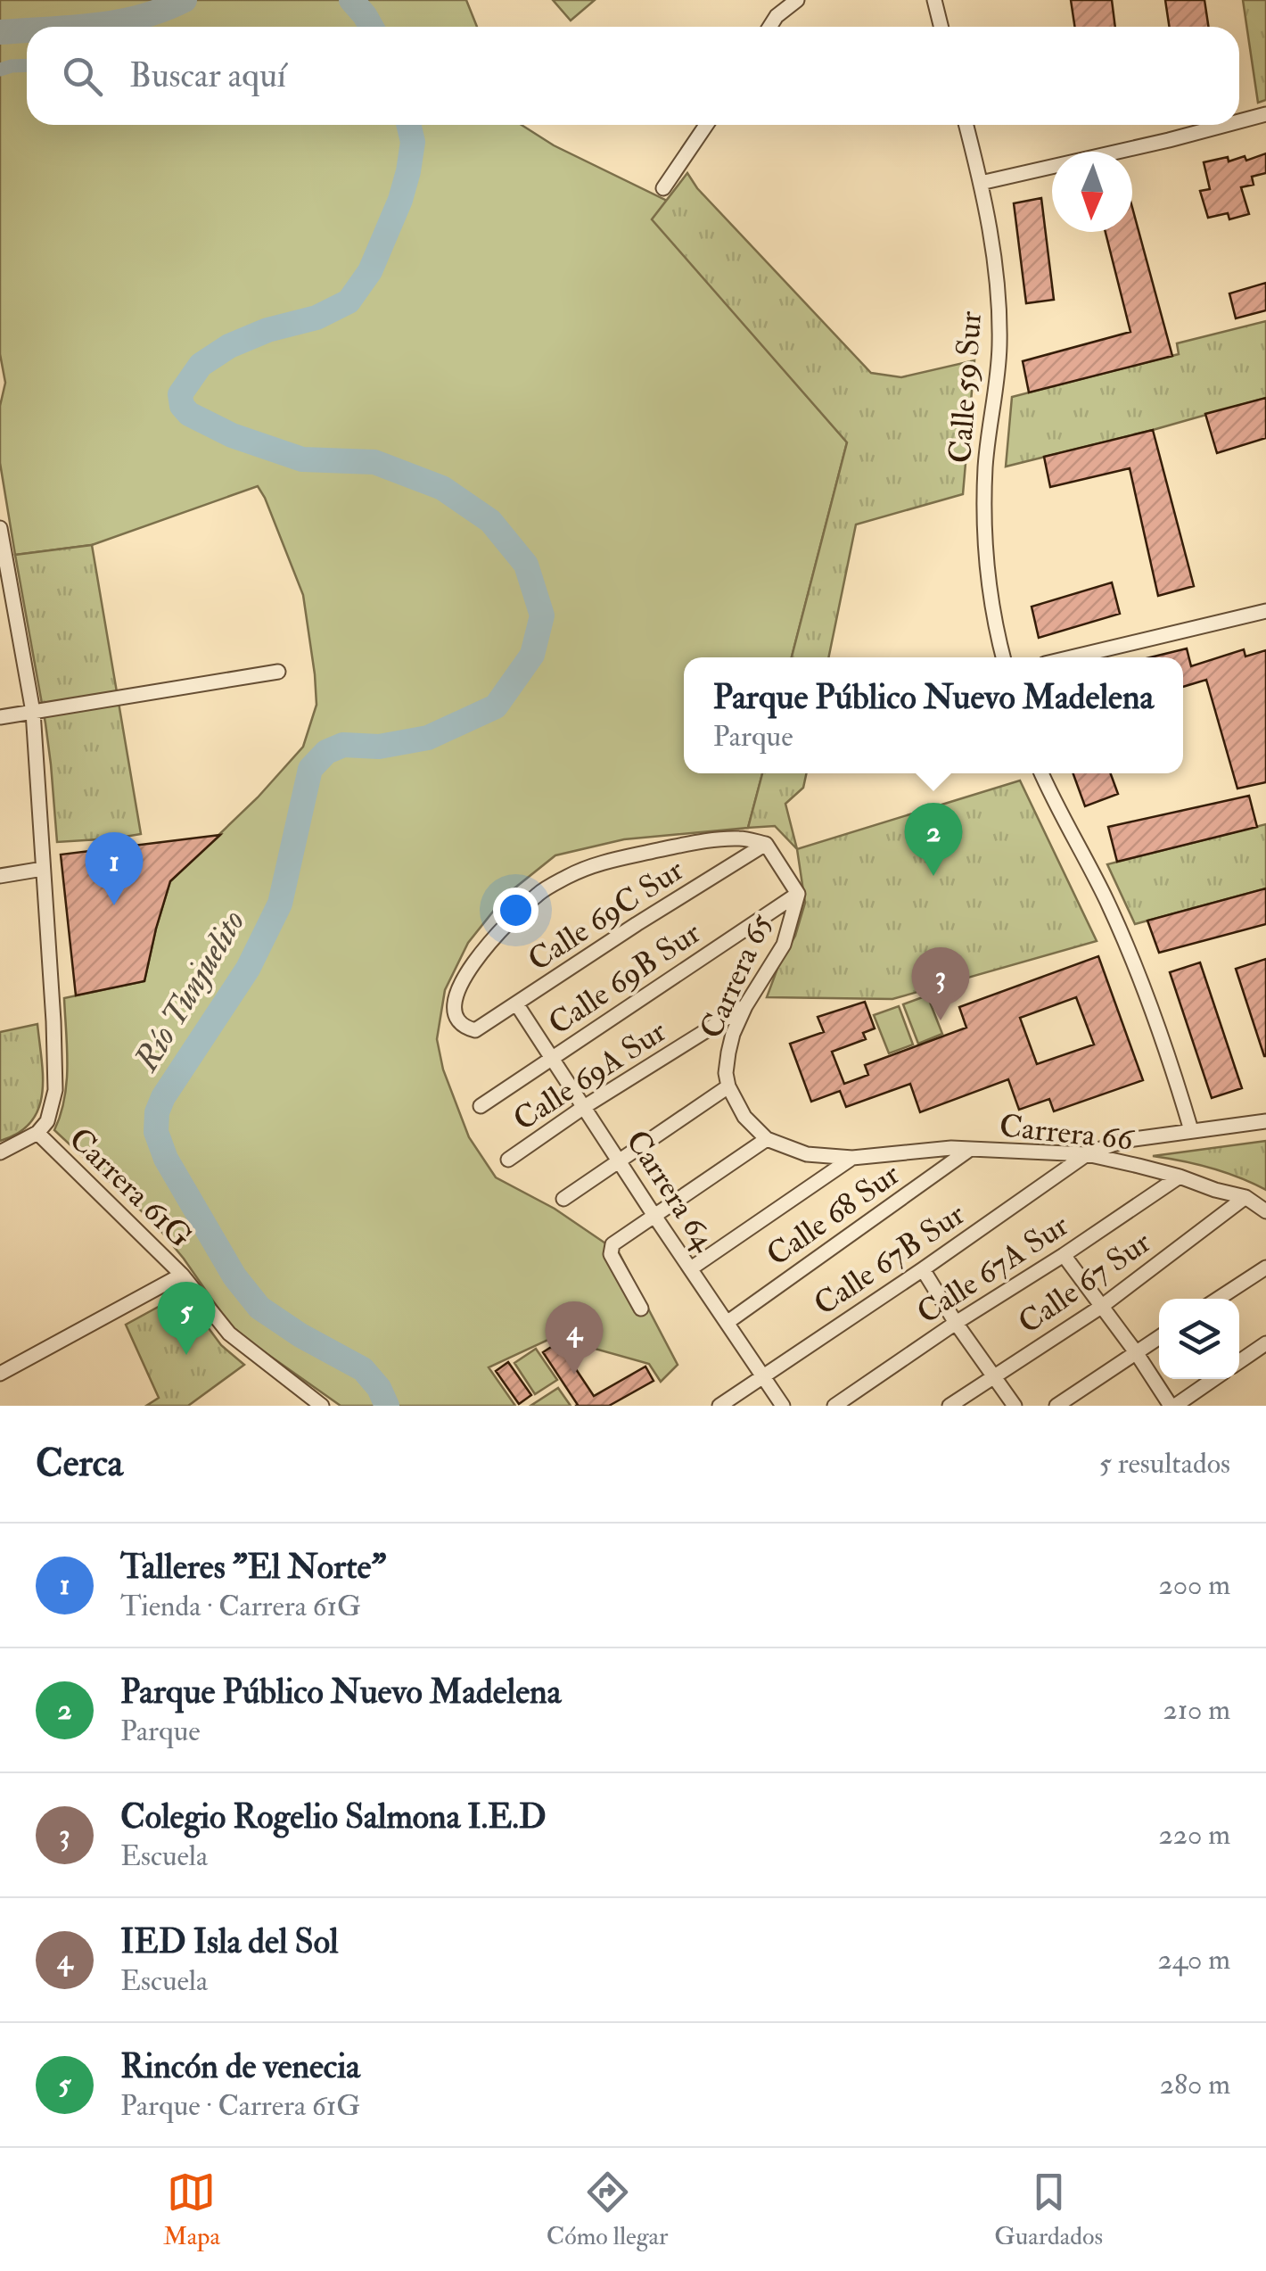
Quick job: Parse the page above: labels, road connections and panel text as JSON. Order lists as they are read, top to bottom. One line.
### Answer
{"streets":{"street":["Calle 59 Sur","Calle 69C Sur","Carrera 65","Calle 69B Sur","Calle 69A Sur","Carrera 66","Carrera 61G","Carrera 64","Calle 68 Sur","Calle 67B Sur","Calle 67A Sur","Calle 67 Sur"]},"crossings":[["Calle 69C Sur","Carrera 64"],["Carrera 65","Calle 69B Sur"],["Carrera 65","Calle 69A Sur"],["Carrera 65","Carrera 66"],["Calle 69B Sur","Carrera 64"],["Calle 69A Sur","Carrera 64"],["Carrera 66","Calle 68 Sur"],["Carrera 66","Calle 67B Sur"],["Carrera 66","Calle 67A Sur"],["Carrera 66","Calle 67 Sur"],["Carrera 64","Calle 68 Sur"],["Carrera 64","Calle 67B Sur"]],"water":["Río Tunjuelito"],"north":"bottom","page":{"search":"Buscar aquí","popup":["Parque Público Nuevo Madelena","Parque"],"pins":["2","1","3","5","4"],"heading":["Cerca","5 resultados"],"list":[{"mark":"1","name":"Talleres \"El Norte\"","note":"Tienda · Carrera 61G","value":"200 m"},{"mark":"2","name":"Parque Público Nuevo Madelena","note":"Parque","value":"210 m"},{"mark":"3","name":"Colegio Rogelio Salmona I.E.D","note":"Escuela","value":"220 m"},{"mark":"4","name":"IED Isla del Sol","note":"Escuela","value":"240 m"},{"mark":"5","name":"Rincón de venecia","note":"Parque · Carrera 61G","value":"280 m"}],"nav":["Mapa","Cómo llegar","Guardados"]}}
